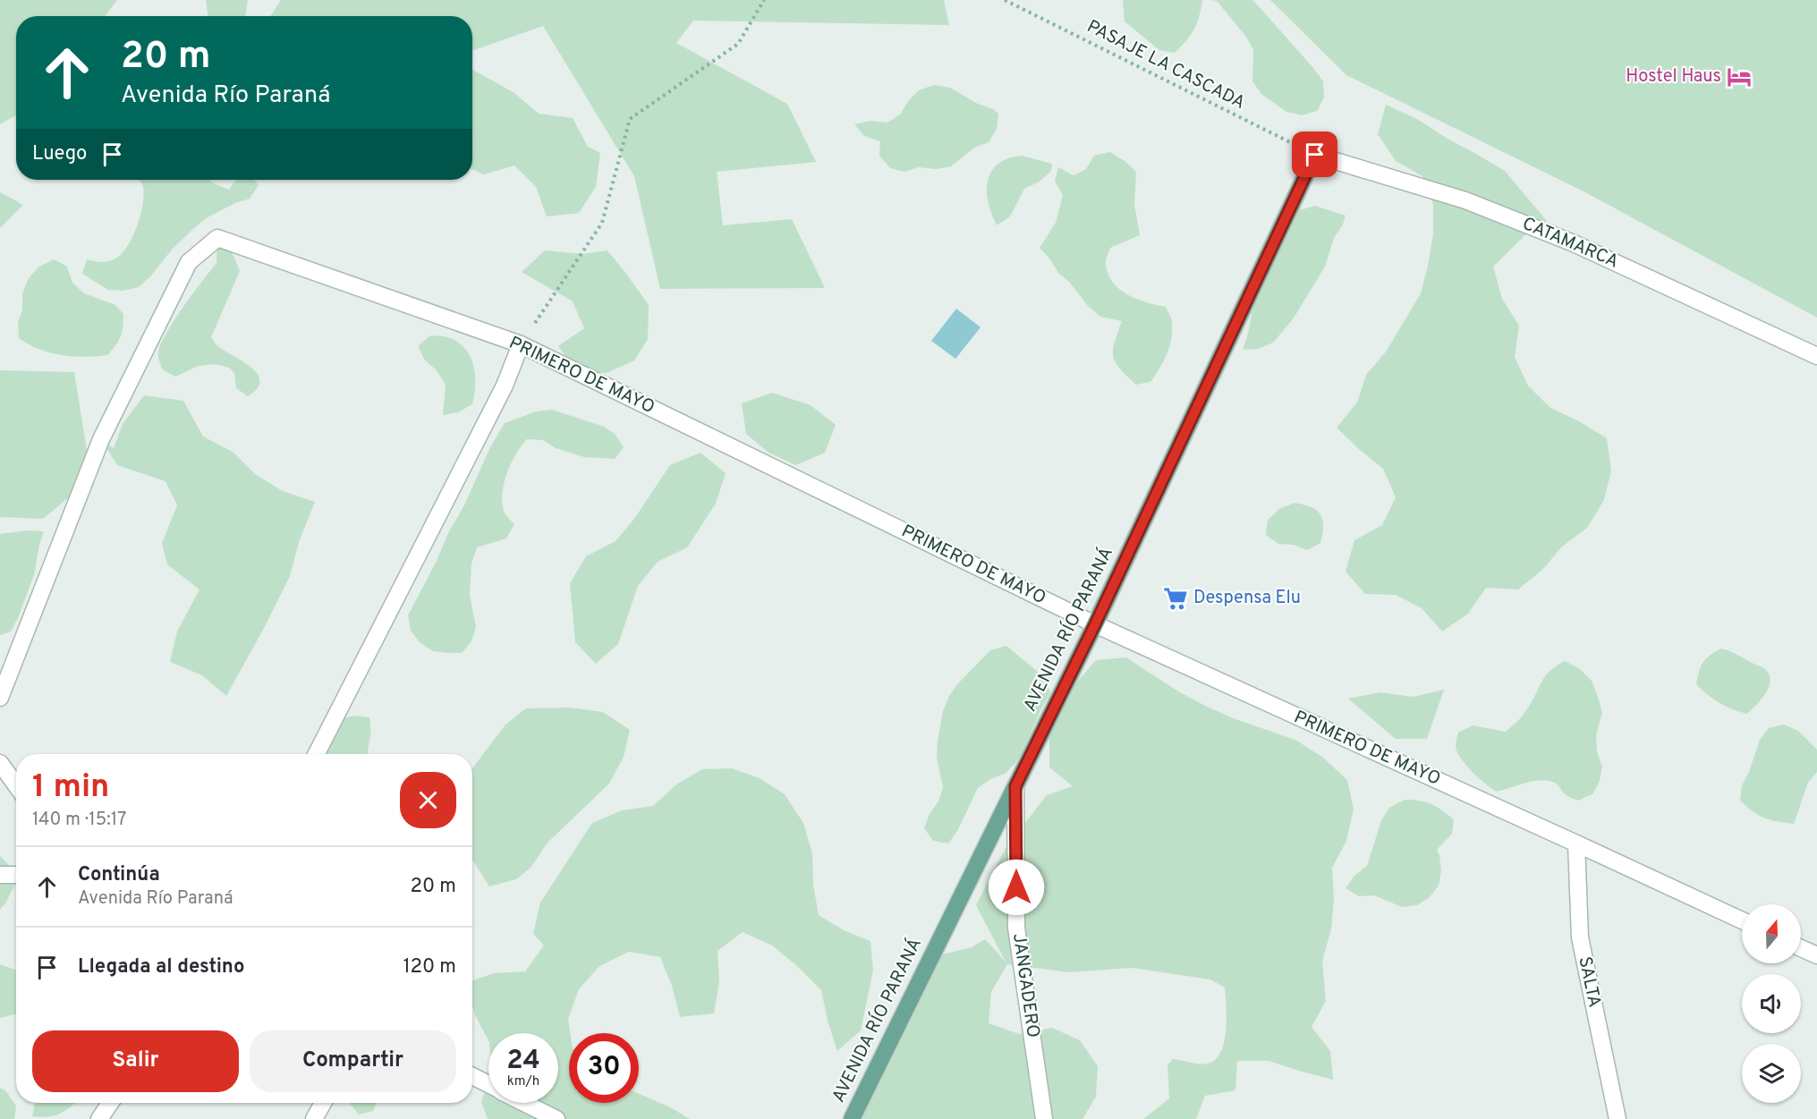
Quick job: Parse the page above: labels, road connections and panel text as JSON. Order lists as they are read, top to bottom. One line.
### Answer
{"streets":{"main road":["AVENIDA RÍO PARANÁ"],"street":["CATAMARCA","PRIMERO DE MAYO","SALTA","JANGADERO"],"path":["PASAJE LA CASCADA"]},"crossings":[["PASAJE LA CASCADA","CATAMARCA"],["PASAJE LA CASCADA","AVENIDA RÍO PARANÁ"],["CATAMARCA","AVENIDA RÍO PARANÁ"],["PRIMERO DE MAYO","AVENIDA RÍO PARANÁ"],["PRIMERO DE MAYO","SALTA"],["AVENIDA RÍO PARANÁ","JANGADERO"]],"places":{"hotel":["Hostel Haus"],"supermarket":["Despensa Elu"]},"north":"top","page":{"turn":["20 m","Avenida Río Paraná"],"then":"Luego","heading":["1 min","140 m · 15:17"],"list":[{"name":"Continúa","note":"Avenida Río Paraná","value":"20 m"},{"name":"Llegada al destino","value":"120 m"}],"buttons":["Salir","Compartir"],"speed":"24 km/h","limit":"30"}}
